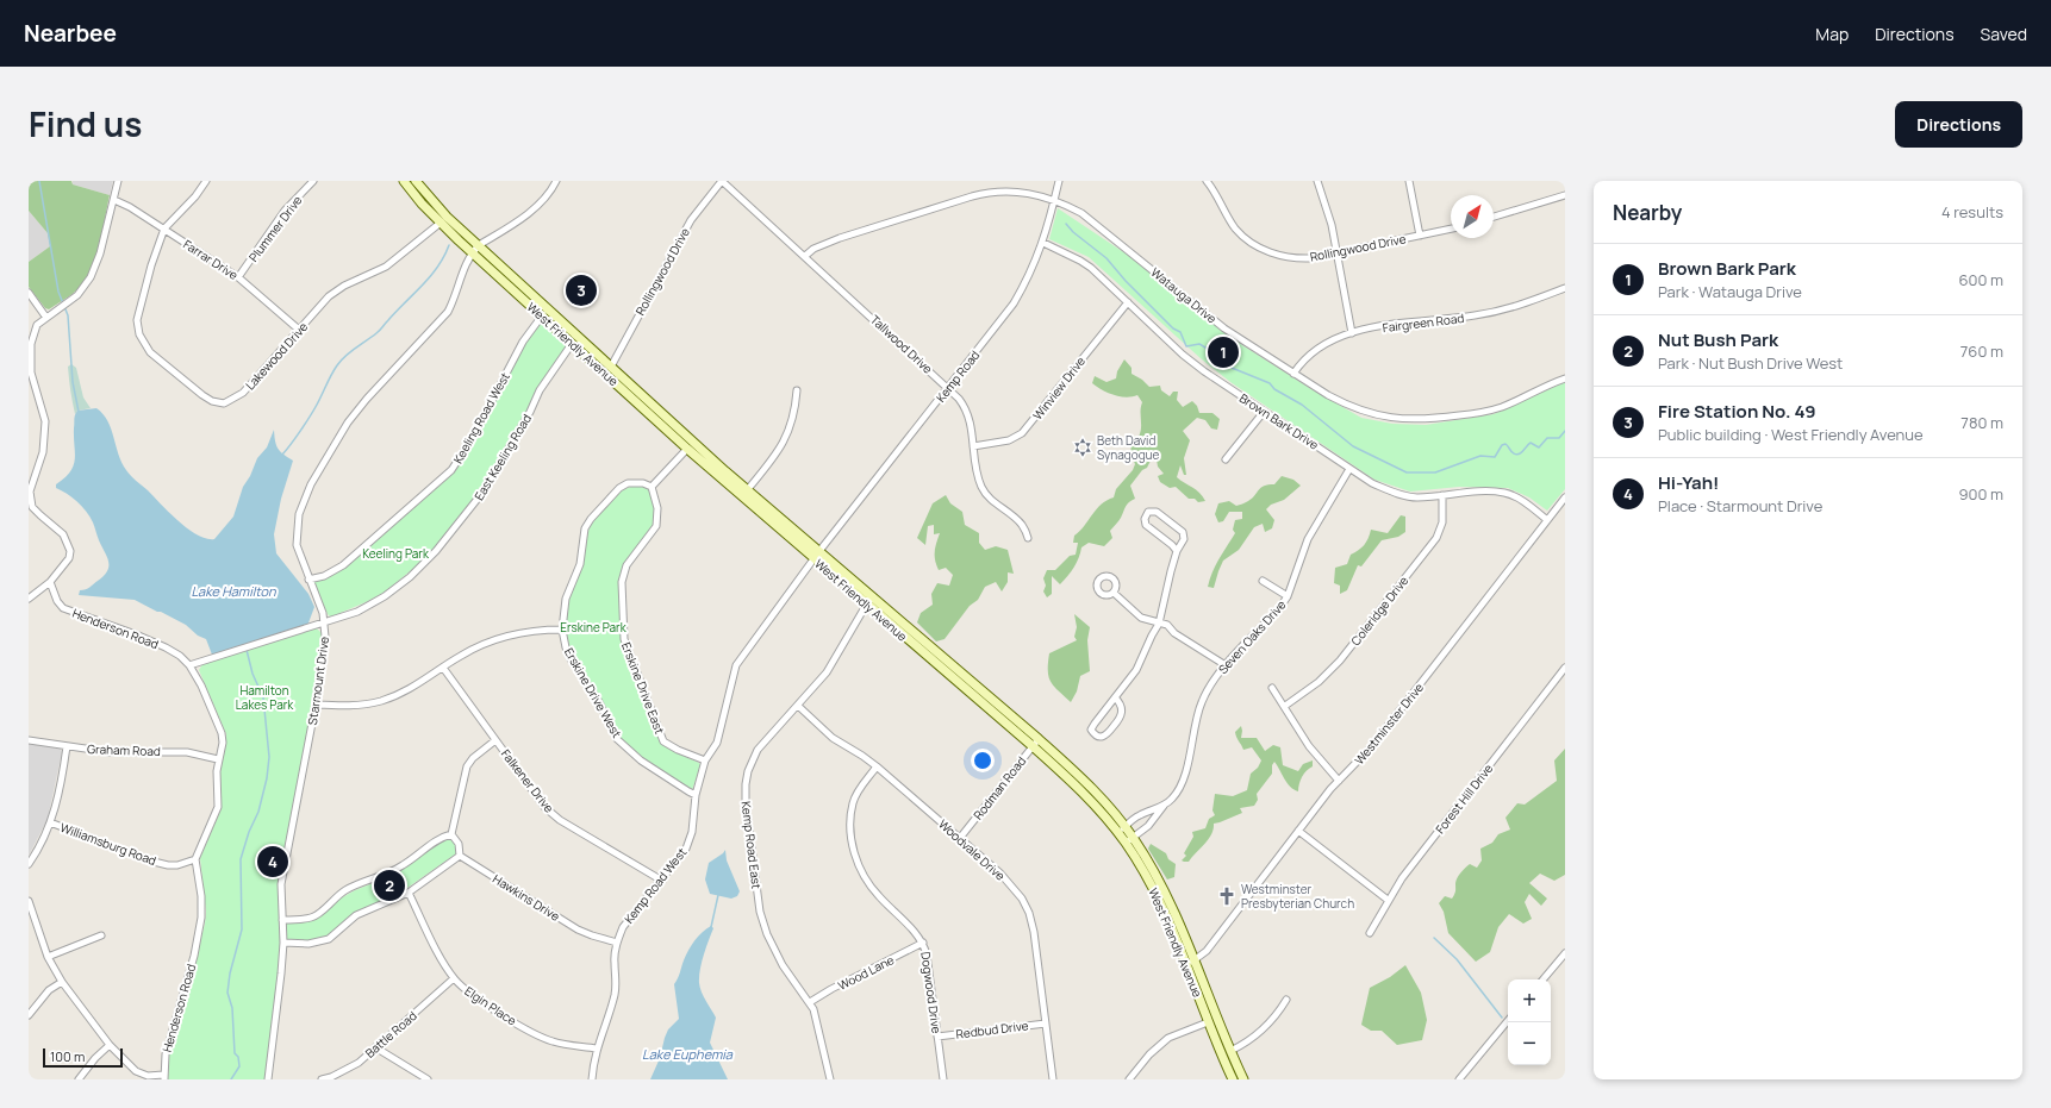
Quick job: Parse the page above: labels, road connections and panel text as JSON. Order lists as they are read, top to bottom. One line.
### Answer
{"streets":{"main road":["West Friendly Avenue"],"street":["Plummer Drive","Rollingwood Drive","Farrar Drive","Watauga Drive","Fairgreen Road","Tallwood Drive","Lakewood Drive","Kemp Road","Winview Drive","Keeling Road West","Brown Bark Drive","East Keeling Road","Coleridge Drive","Henderson Road","Seven Oaks Drive","Starmount Drive","Erskine Drive East","Erskine Drive West","Westminster Drive","Graham Road","Falkener Drive","Rodman Road","Forest Hill Drive","Williamsburg Road","Kemp Road East","Woodvale Drive","Kemp Road West","Hawkins Drive","Wood Lane","Dogwood Drive","Elgin Place","Redbud Drive","Battle Road"]},"crossings":[["Plummer Drive","Farrar Drive"],["Rollingwood Drive","West Friendly Avenue"],["Rollingwood Drive","Tallwood Drive"],["Farrar Drive","Lakewood Drive"],["Watauga Drive","Fairgreen Road"],["Watauga Drive","Tallwood Drive"],["Watauga Drive","Kemp Road"],["West Friendly Avenue","Lakewood Drive"],["West Friendly Avenue","Kemp Road"],["West Friendly Avenue","Keeling Road West"],["West Friendly Avenue","East Keeling Road"],["West Friendly Avenue","Seven Oaks Drive"],["West Friendly Avenue","Starmount Drive"],["West Friendly Avenue","Westminster Drive"],["West Friendly Avenue","Rodman Road"],["West Friendly Avenue","Kemp Road East"],["West Friendly Avenue","Kemp Road West"],["Tallwood Drive","Kemp Road"],["Tallwood Drive","Winview Drive"],["Kemp Road","Brown Bark Drive"],["Kemp Road","Kemp Road West"],["Winview Drive","Brown Bark Drive"],["Keeling Road West","Starmount Drive"],["Brown Bark Drive","Coleridge Drive"],["Brown Bark Drive","Seven Oaks Drive"],["Brown Bark Drive","Westminster Drive"],["East Keeling Road","Henderson Road"],["East Keeling Road","Starmount Drive"],["Henderson Road","Graham Road"],["Henderson Road","Williamsburg Road"],["Erskine Drive East","Erskine Drive West"],["Erskine Drive East","Kemp Road West"],["Erskine Drive West","Kemp Road West"],["Falkener Drive","Kemp Road West"],["Rodman Road","Woodvale Drive"],["Kemp Road East","Woodvale Drive"],["Kemp Road East","Wood Lane"],["Woodvale Drive","Dogwood Drive"],["Woodvale Drive","Redbud Drive"],["Kemp Road West","Hawkins Drive"],["Kemp Road West","Elgin Place"],["Wood Lane","Dogwood Drive"],["Dogwood Drive","Redbud Drive"],["Elgin Place","Battle Road"]],"water":["Lake Hamilton","Lake Euphemia"],"parks":["Keeling Park","Erskine Park","Hamilton Lakes Park"],"places":{"synagogue":["Beth David Synagogue"],"church":["Westminster Presbyterian Church"]},"scale_bar":"100 m","north":"top right","page":{"header":"Nearbee","nav":["Map","Directions","Saved"],"title":"Find us","buttons":"Directions","heading":["Nearby","4 results"],"list":[{"mark":"1","name":"Brown Bark Park","note":"Park · Watauga Drive","value":"600 m"},{"mark":"2","name":"Nut Bush Park","note":"Park · Nut Bush Drive West","value":"760 m"},{"mark":"3","name":"Fire Station No. 49","note":"Public building · West Friendly Avenue","value":"780 m"},{"mark":"4","name":"Hi-Yah!","note":"Place · Starmount Drive","value":"900 m"}],"pins":["3","1","4","2"],"map_buttons":["+","−"],"scale":"100 m"}}
